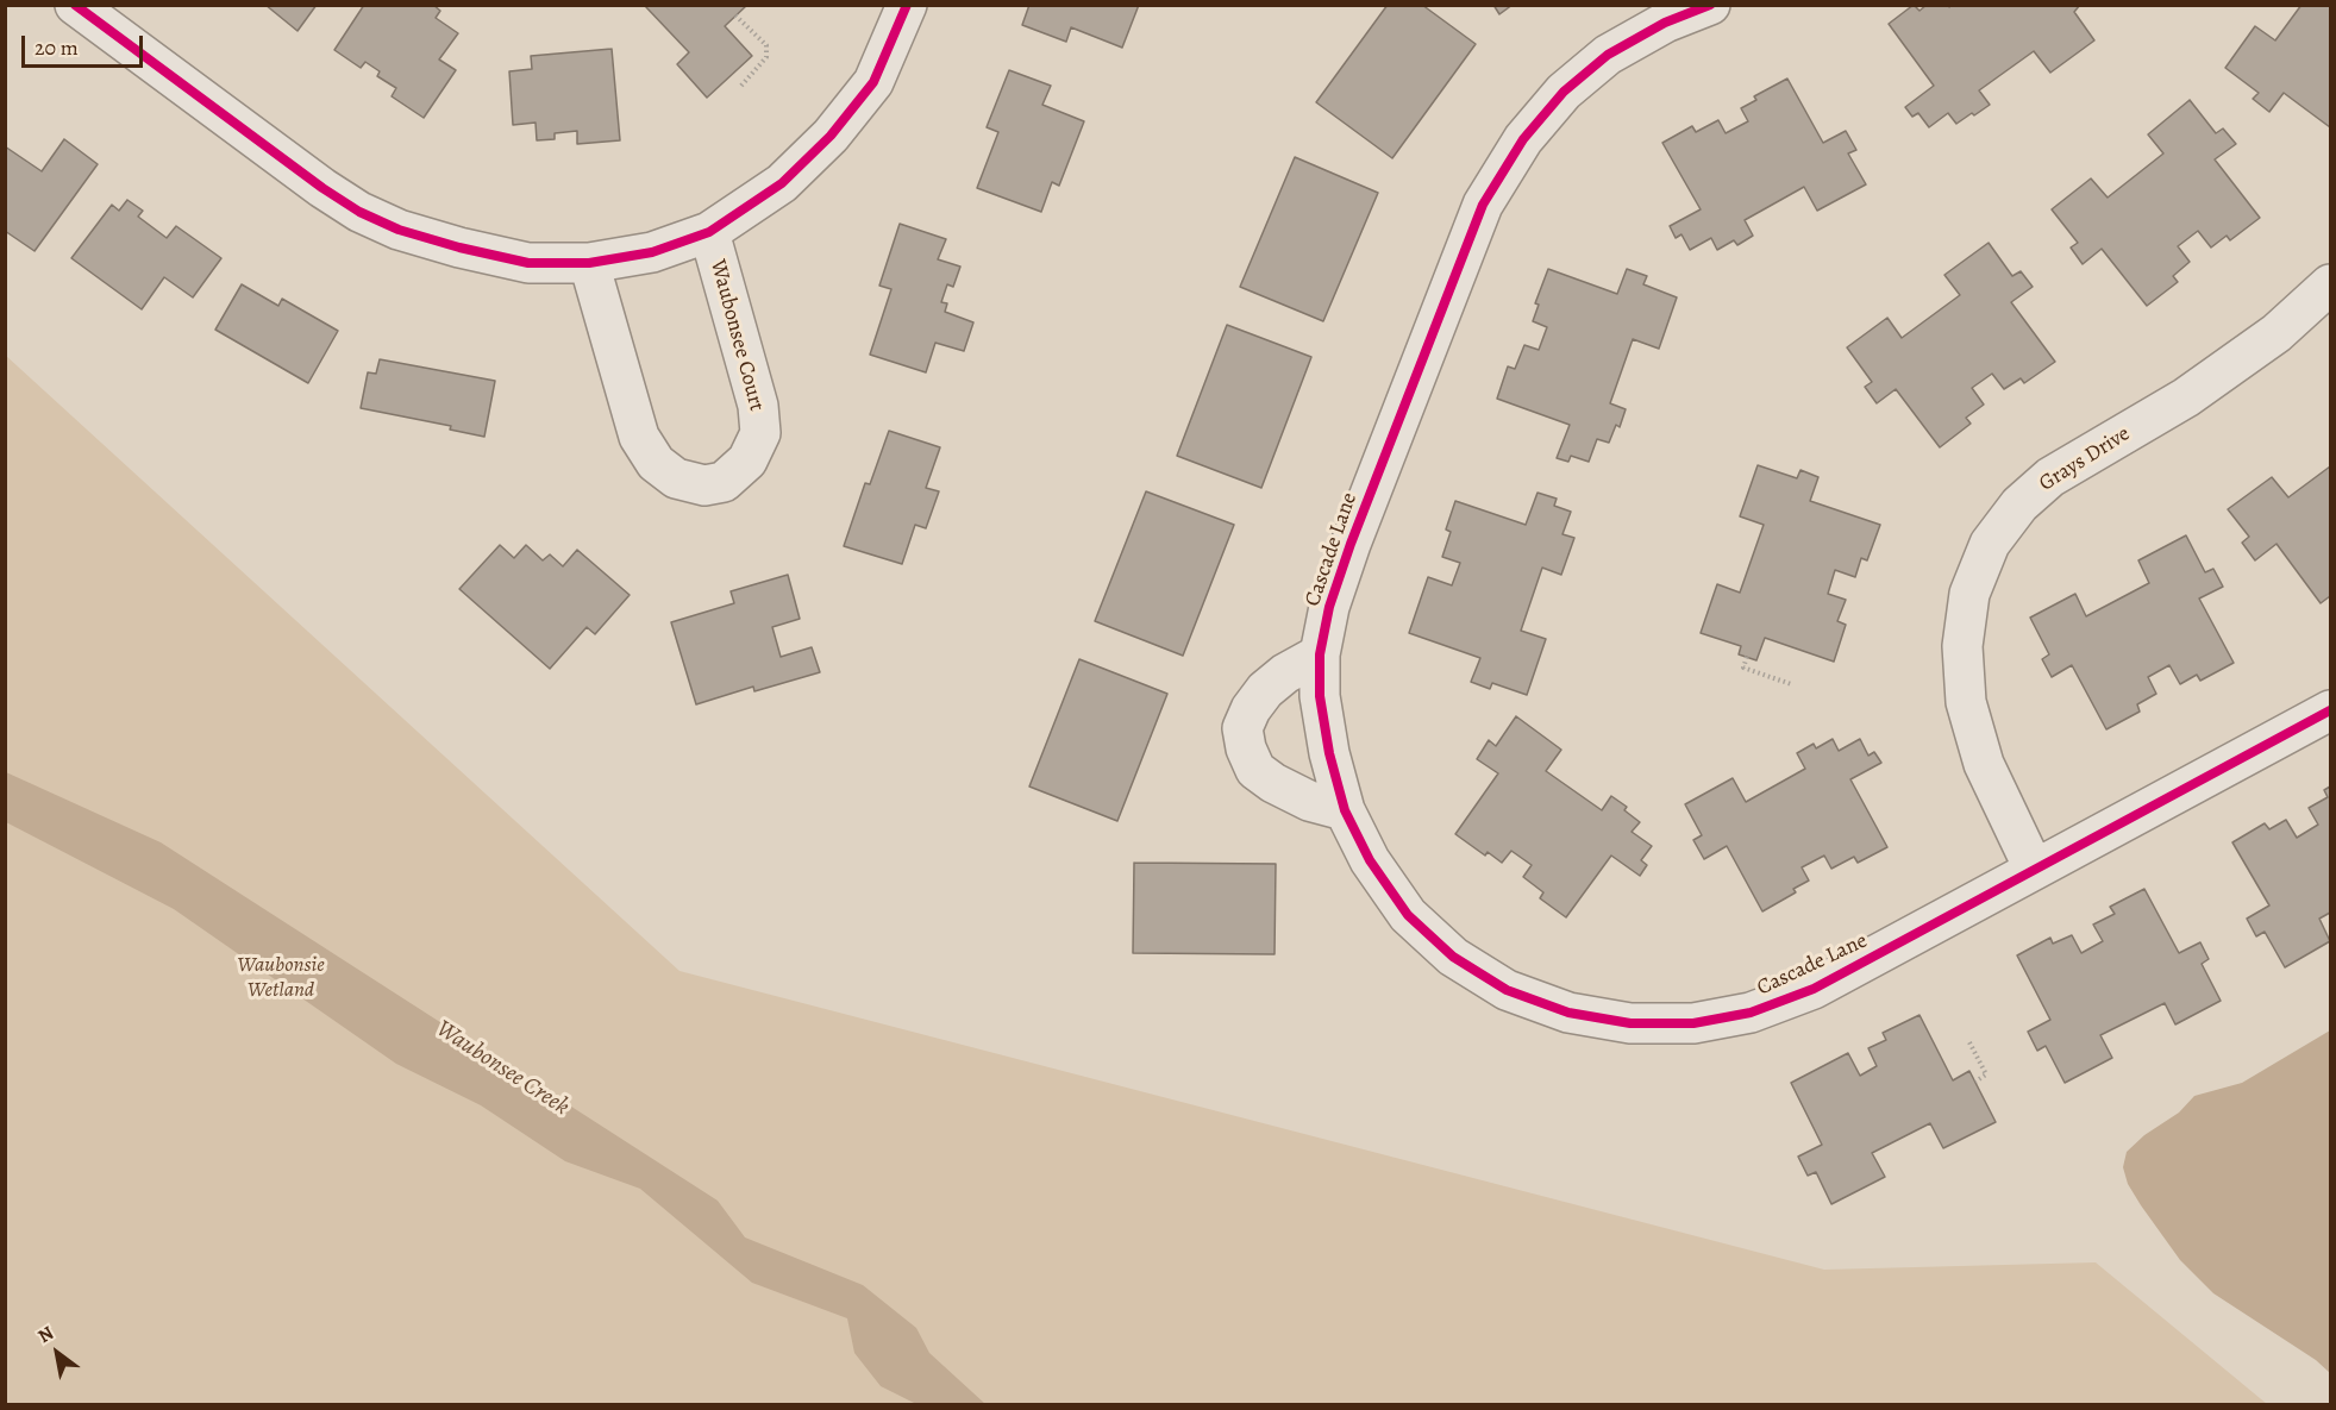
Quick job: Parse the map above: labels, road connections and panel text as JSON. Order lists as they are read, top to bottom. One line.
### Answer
{"streets":{"street":["Waubonsee Court","Grays Drive","Cascade Lane"]},"crossings":[["Grays Drive","Cascade Lane"]],"water":["Waubonsee Creek"],"parks":["Waubonsie Wetland"],"scale_bar":"20 m","north":"top left"}
